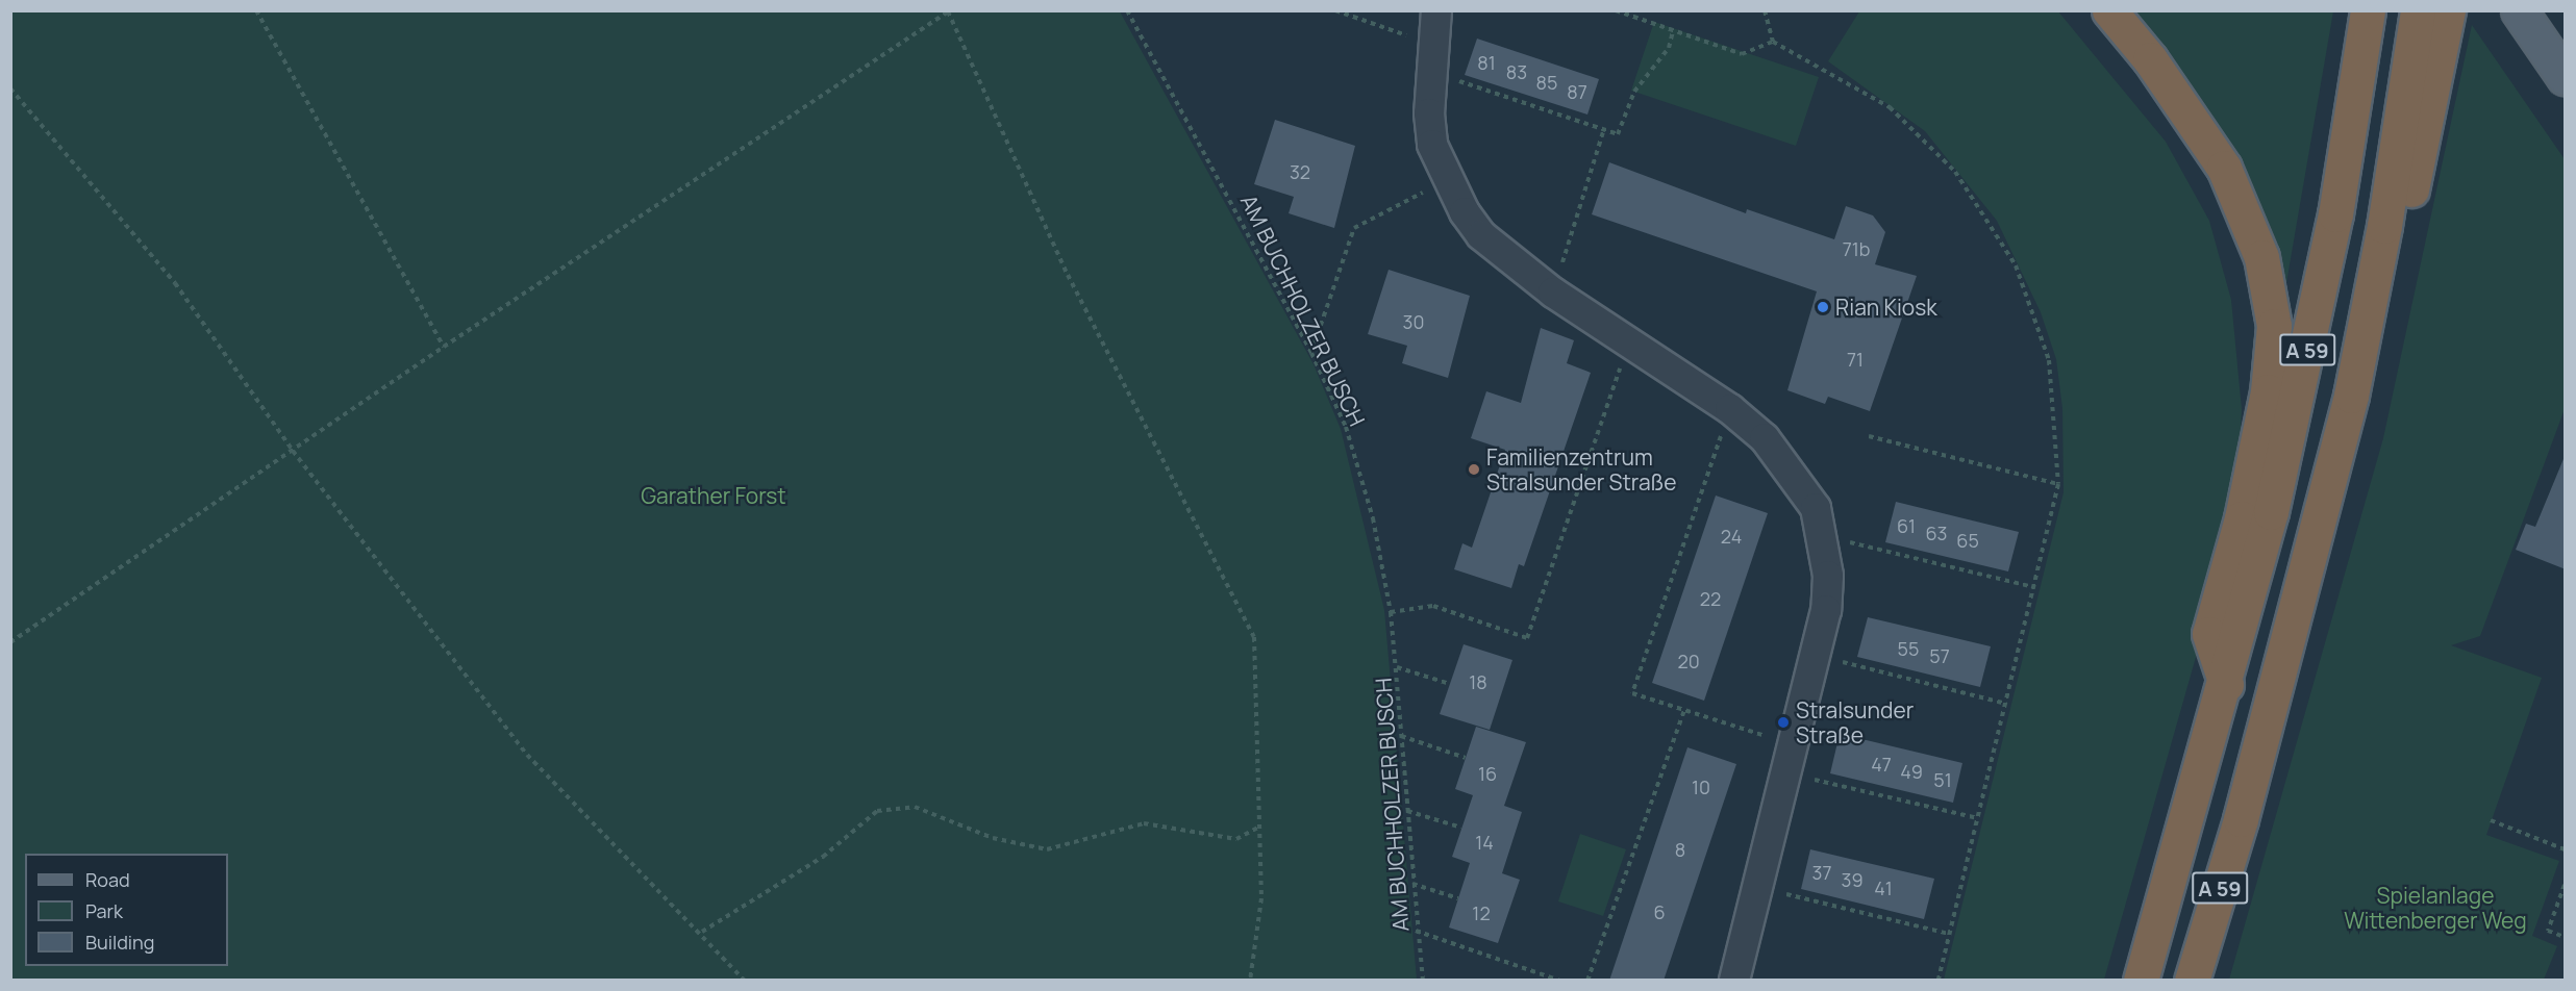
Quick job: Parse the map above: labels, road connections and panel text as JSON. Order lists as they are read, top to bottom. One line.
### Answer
{"streets":{"highway":["A 59"],"path":["AM BUCHHOLZER BUSCH"]},"parks":["Garather Forst","Spielanlage Wittenberger Weg"],"places":["Rian Kiosk","Familienzentrum Stralsunder Straße","Stralsunder Straße"],"house_numbers":["81","83","85","87","32","71b","30","71","61","63","24","65","22","55","57","20","18","47","49","16","51","10","14","8","37","39","41","6","12"],"legend":["Road","Park","Building"]}
